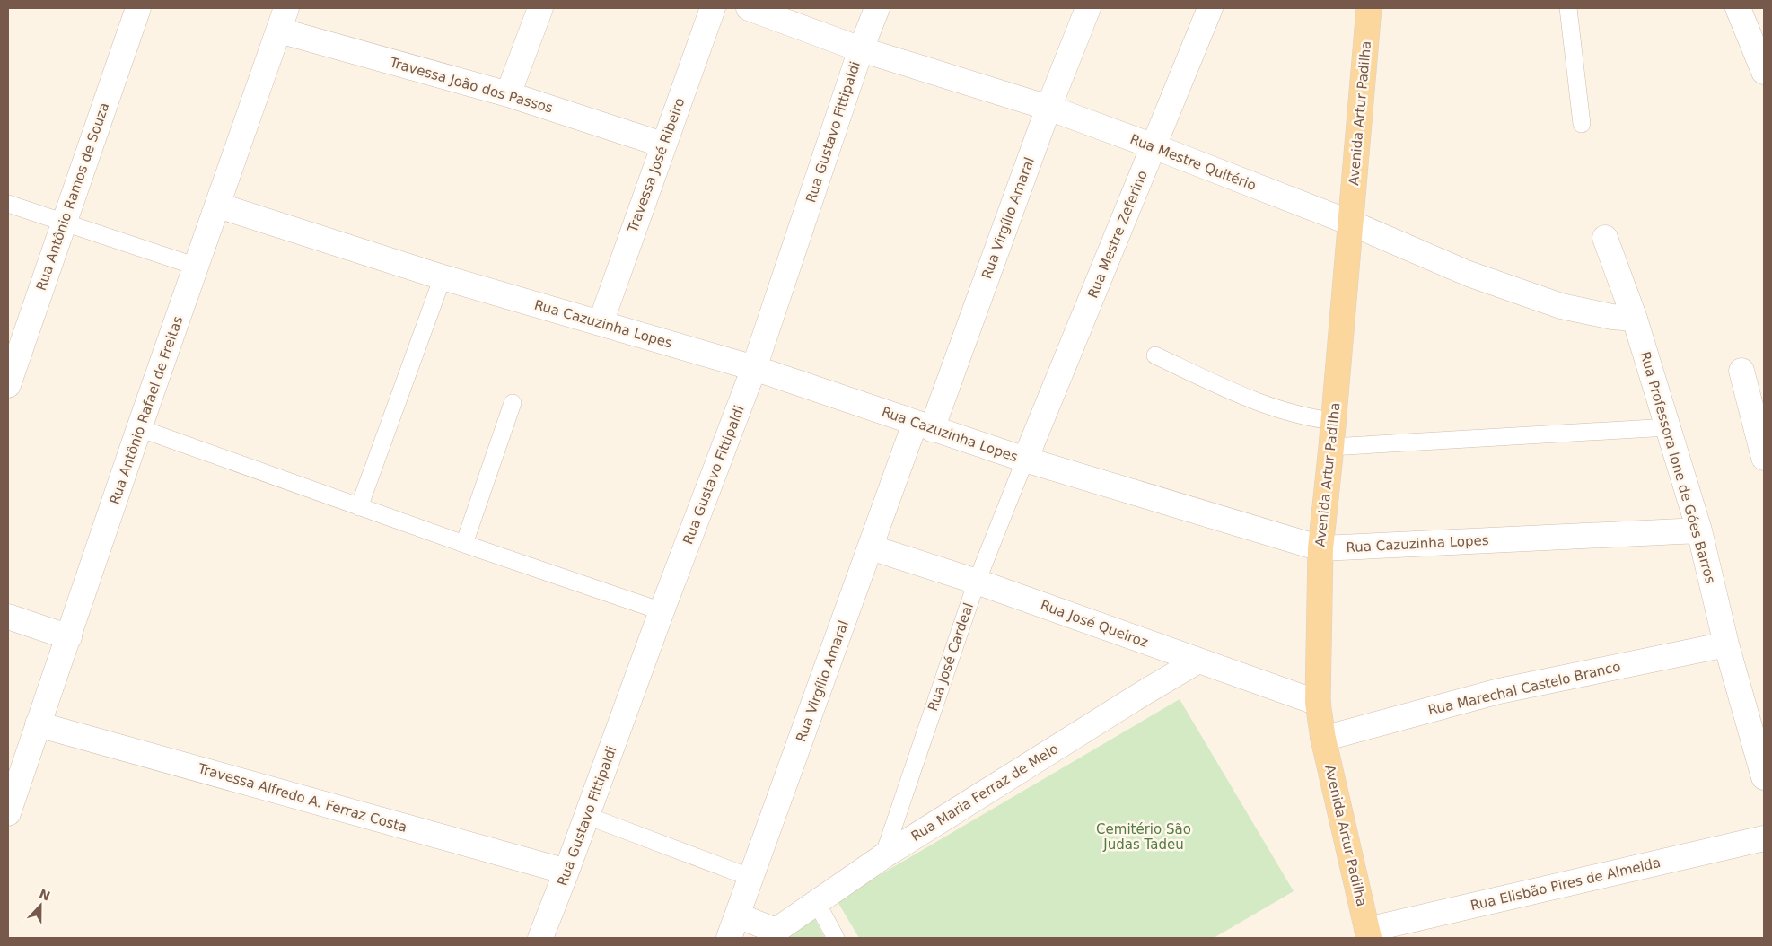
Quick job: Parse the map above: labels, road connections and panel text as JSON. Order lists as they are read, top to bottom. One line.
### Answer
{"streets":{"main road":["Avenida Artur Padilha"],"street":["Travessa João dos Passos","Rua Gustavo Fittipaldi","Rua Mestre Quitério","Travessa José Ribeiro","Rua Antônio Ramos de Souza","Rua Virgílio Amaral","Rua Mestre Zeferino","Rua Cazuzinha Lopes","Rua Antônio Rafael de Freitas","Rua Professora Ione de Góes Barros","Rua José Queiroz","Rua Marechal Castelo Branco","Rua Maria Ferraz de Melo","Travessa Alfredo A. Ferraz Costa","Rua Elisbão Pires de Almeida"],"lane":["Rua José Cardeal"]},"crossings":[["Travessa João dos Passos","Travessa José Ribeiro"],["Travessa João dos Passos","Rua Antônio Rafael de Freitas"],["Avenida Artur Padilha","Rua Mestre Quitério"],["Avenida Artur Padilha","Rua Cazuzinha Lopes"],["Avenida Artur Padilha","Rua José Queiroz"],["Avenida Artur Padilha","Rua Marechal Castelo Branco"],["Avenida Artur Padilha","Rua Elisbão Pires de Almeida"],["Rua Gustavo Fittipaldi","Rua Mestre Quitério"],["Rua Gustavo Fittipaldi","Rua Cazuzinha Lopes"],["Rua Gustavo Fittipaldi","Travessa Alfredo A. Ferraz Costa"],["Rua Mestre Quitério","Rua Virgílio Amaral"],["Rua Mestre Quitério","Rua Mestre Zeferino"],["Rua Mestre Quitério","Rua Professora Ione de Góes Barros"],["Travessa José Ribeiro","Rua Cazuzinha Lopes"],["Rua Virgílio Amaral","Rua Cazuzinha Lopes"],["Rua Virgílio Amaral","Rua José Queiroz"],["Rua Mestre Zeferino","Rua Cazuzinha Lopes"],["Rua Mestre Zeferino","Rua José Cardeal"],["Rua Cazuzinha Lopes","Rua Antônio Rafael de Freitas"],["Rua Cazuzinha Lopes","Rua Professora Ione de Góes Barros"],["Rua Cazuzinha Lopes","Rua José Cardeal"],["Rua Antônio Rafael de Freitas","Travessa Alfredo A. Ferraz Costa"],["Rua Professora Ione de Góes Barros","Rua Marechal Castelo Branco"],["Rua José Queiroz","Rua José Cardeal"],["Rua José Queiroz","Rua Maria Ferraz de Melo"],["Rua José Cardeal","Rua Maria Ferraz de Melo"]],"parks":["Cemitério São Judas Tadeu"],"north":"top"}
